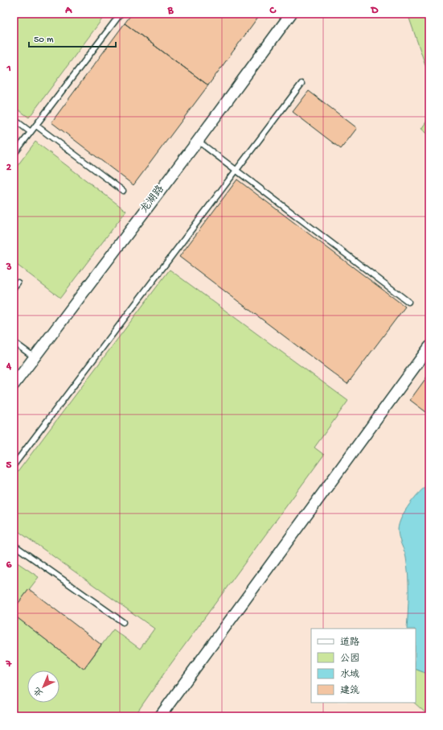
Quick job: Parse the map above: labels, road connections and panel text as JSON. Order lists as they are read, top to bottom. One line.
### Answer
{"streets":{"street":["龙湖路"]},"legend":["道路","公园","水域","建筑"],"scale_bar":"50 m","north":"bottom left","grid":{"columns":["A","B","C","D"],"rows":["1","2","3","4","5","6","7"]}}
